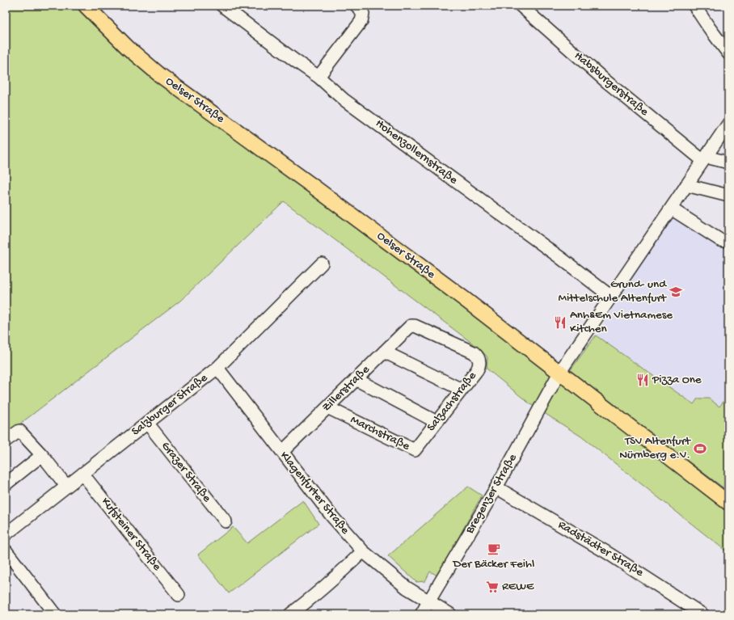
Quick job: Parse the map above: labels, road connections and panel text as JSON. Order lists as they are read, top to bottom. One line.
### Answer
{"streets":{"main road":["Oelser Straße"],"street":["Habsburgerstraße","Hohenzollernstraße","Zillerstraße","Salzachstraße","Salzburger Straße","Marchstraße","Grazer Straße","Klagenfurter Straße","Bregenzer Straße","Kufsteiner Straße","Radstädter Straße"]},"crossings":[["Habsburgerstraße","Bregenzer Straße"],["Oelser Straße","Bregenzer Straße"],["Hohenzollernstraße","Bregenzer Straße"],["Zillerstraße","Salzachstraße"],["Zillerstraße","Marchstraße"],["Zillerstraße","Klagenfurter Straße"],["Salzachstraße","Marchstraße"],["Salzburger Straße","Grazer Straße"],["Salzburger Straße","Klagenfurter Straße"],["Salzburger Straße","Kufsteiner Straße"],["Klagenfurter Straße","Bregenzer Straße"],["Bregenzer Straße","Radstädter Straße"]],"places":{"school or university":["Grund- und Mittelschule Altenfurt"],"restaurant":["Anh&Em Vietnamese Kitchen","Pizza One"],"sports":["TSV Altenfurt Nürnberg e.V."],"cafe":["Der Bäcker Feihl"],"supermarket":["REWE"]}}
